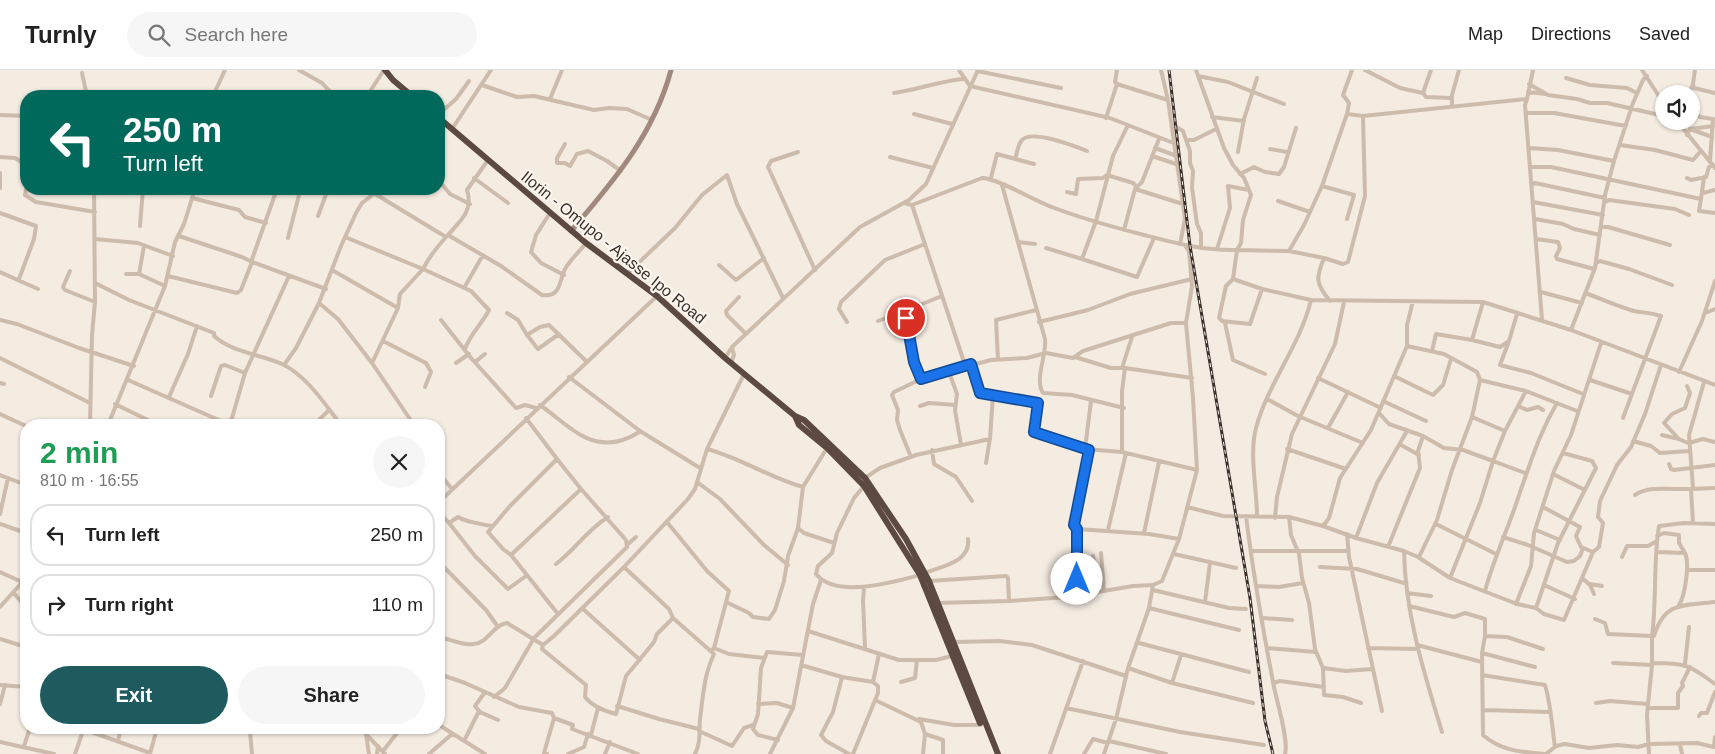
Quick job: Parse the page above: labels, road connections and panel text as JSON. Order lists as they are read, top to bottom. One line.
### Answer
{"streets":{"highway":["Ilorin - Omupo - Ajasse Ipo Road"]},"page":{"header":"Turnly","search":"Search here","nav":["Map","Directions","Saved"],"turn":["250 m","Turn left"],"heading":["2 min","810 m · 16:55"],"list":[{"name":"Turn left","value":"250 m"},{"name":"Turn right","value":"110 m"}],"buttons":["Exit","Share"]}}
